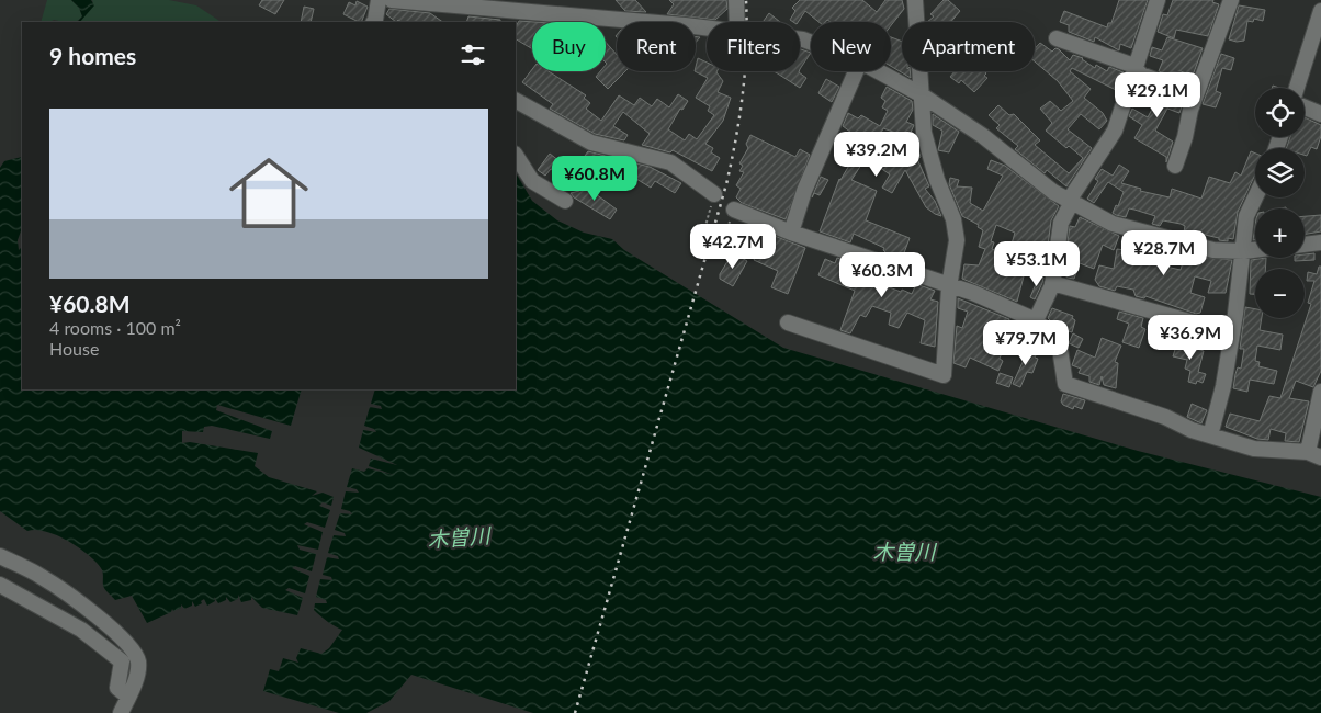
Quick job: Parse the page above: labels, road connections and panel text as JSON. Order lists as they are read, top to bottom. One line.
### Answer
{"water":["木曽川"],"page":{"chip":["Buy","Rent","Filters","New","Apartment"],"heading":"9 homes","price":["¥29.1M","¥39.2M","¥60.8M","¥42.7M","¥28.7M","¥53.1M","¥60.3M","¥36.9M","¥79.7M"],"map_buttons":["+","−"],"list":[{"name":"¥60.8M","note":"4 rooms · 100 m² · House"}]}}
